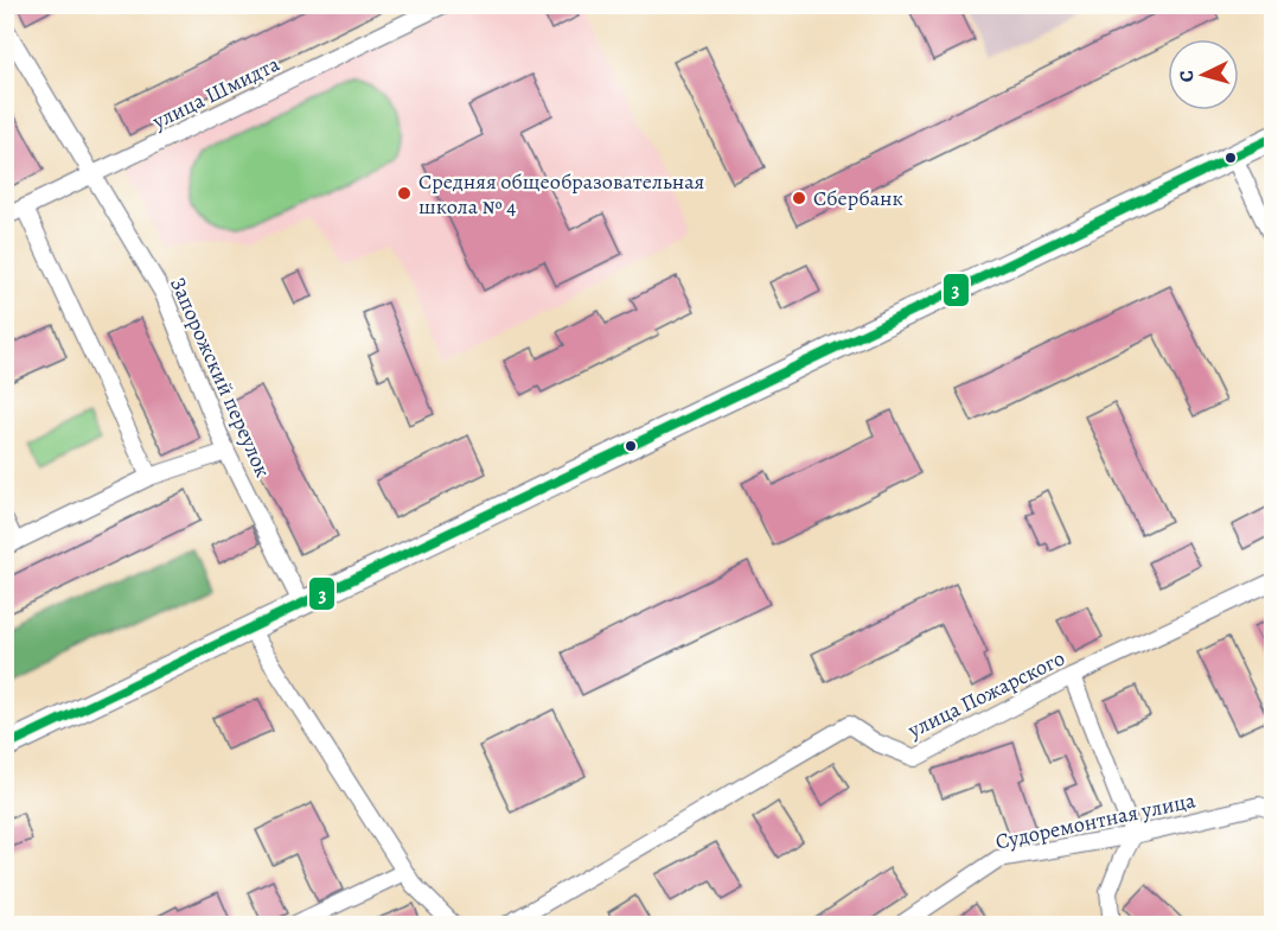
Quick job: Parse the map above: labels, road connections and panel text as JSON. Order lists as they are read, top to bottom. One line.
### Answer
{"streets":{"street":["улица Шмидта","Запорожский переулок","улица Пожарского","Судоремонтная улица"]},"crossings":[["улица Шмидта","Запорожский переулок"]],"places":["Средняя общеобразовательная школа № 4","Сбербанк"],"lines":["transit line 3"],"north":"left"}
